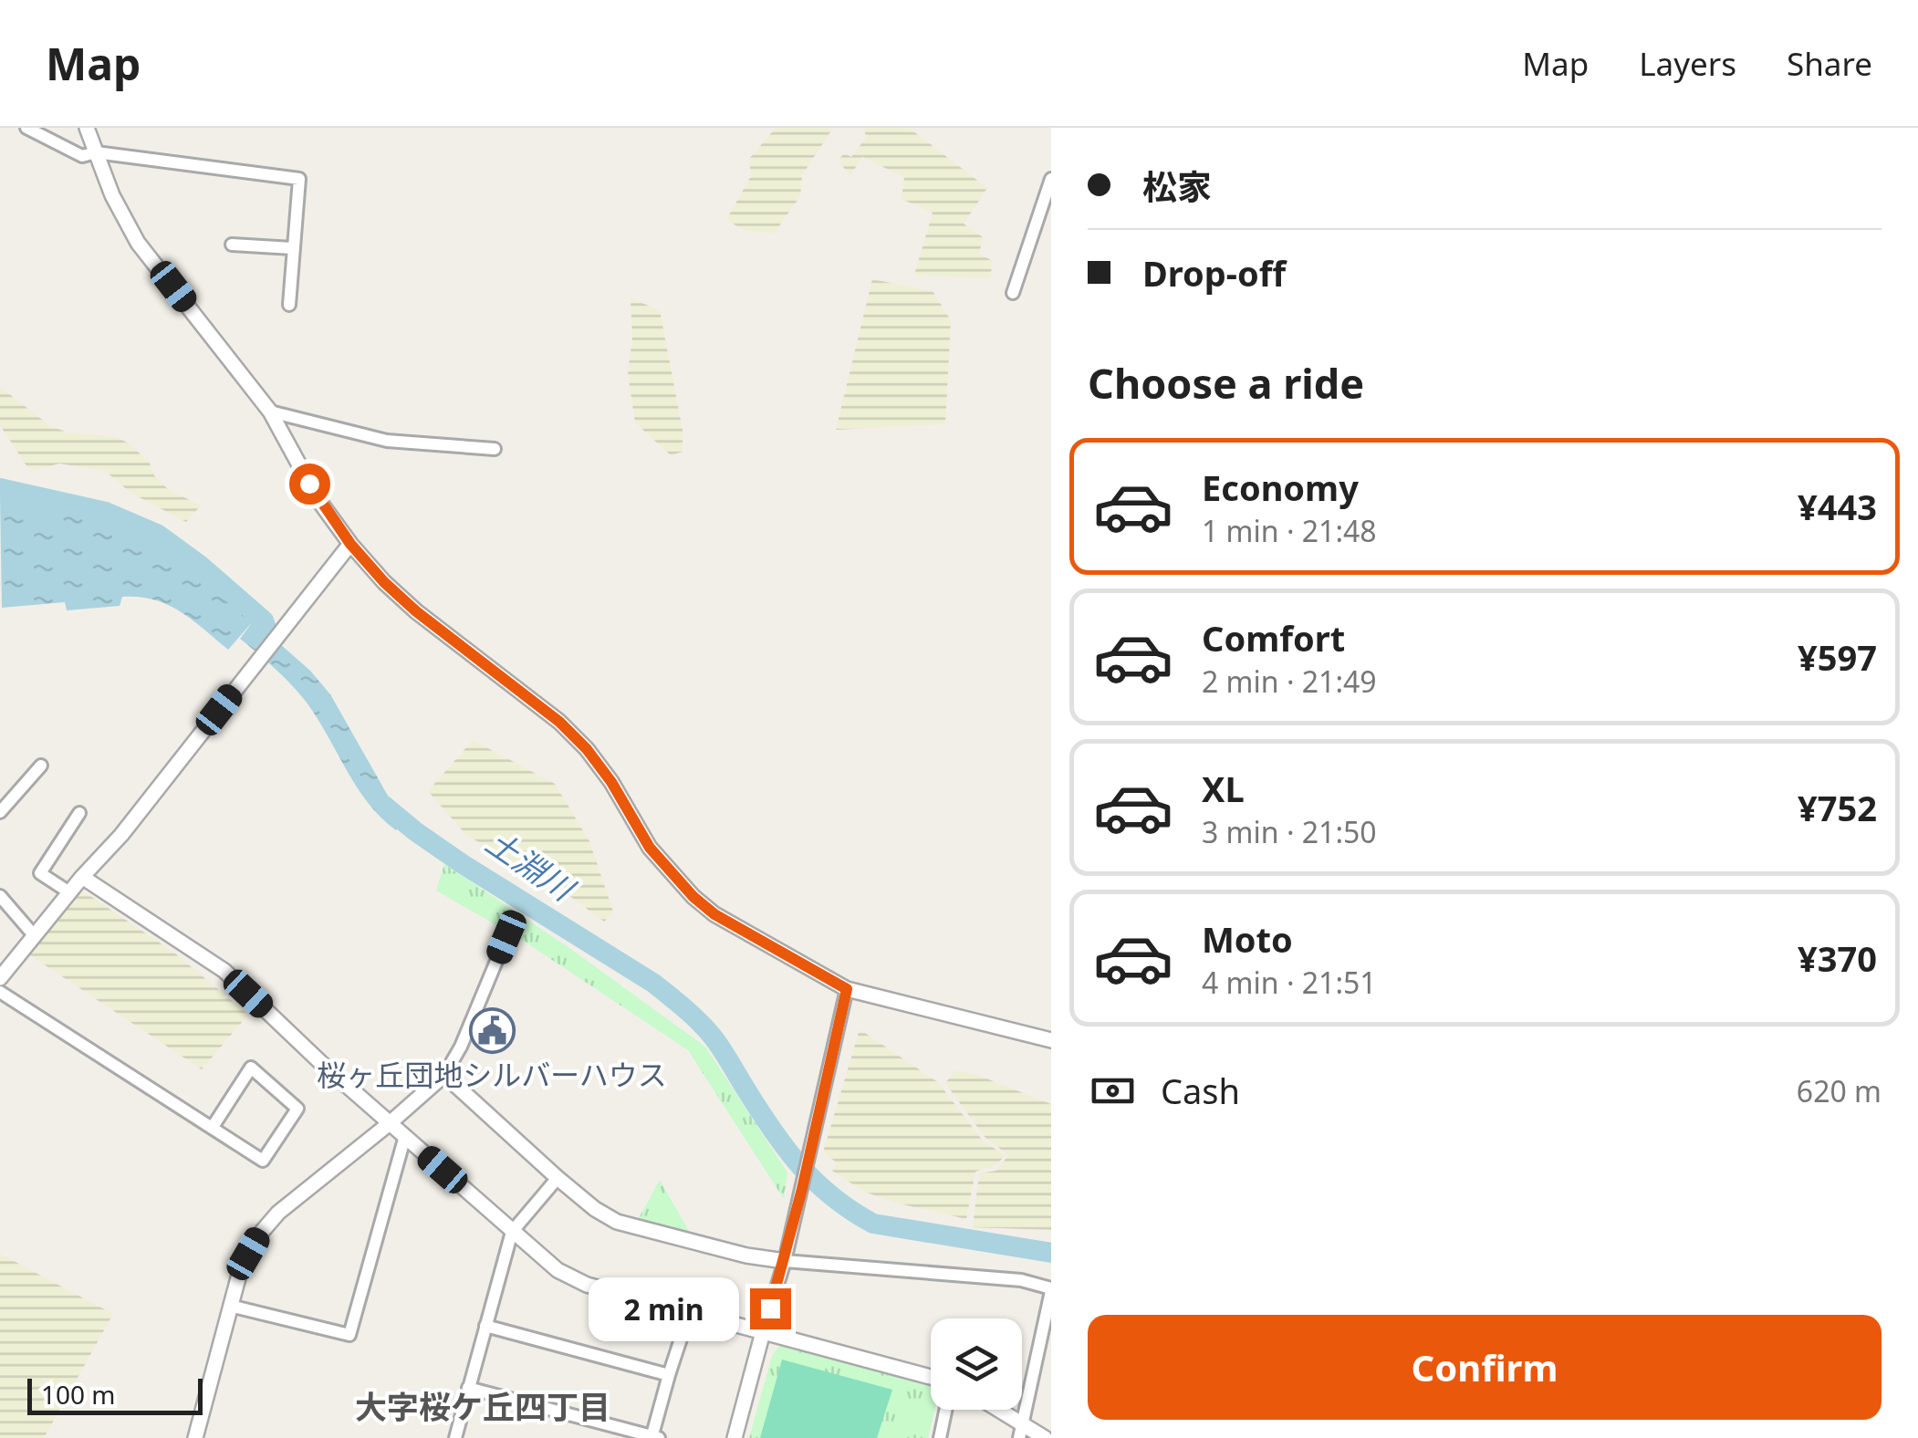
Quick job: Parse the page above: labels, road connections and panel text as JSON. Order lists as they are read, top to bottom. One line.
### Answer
{"districts":["大字桜ケ丘四丁目"],"water":["土淵川"],"places":{"public building":["桜ヶ丘団地シルバーハウス"]},"scale_bar":"100 m","page":{"header":"Map","nav":["Map","Layers","Share"],"banner":["松家","Drop-off"],"heading":"Choose a ride","list":[{"name":"Economy","note":"1 min · 21:48","value":"¥443"},{"name":"Comfort","note":"2 min · 21:49","value":"¥597"},{"name":"XL","note":"3 min · 21:50","value":"¥752"},{"name":"Moto","note":"4 min · 21:51","value":"¥370"}],"pay":["Cash","620 m"],"bubble":"2 min","buttons":"Confirm","scale":"100 m"}}
